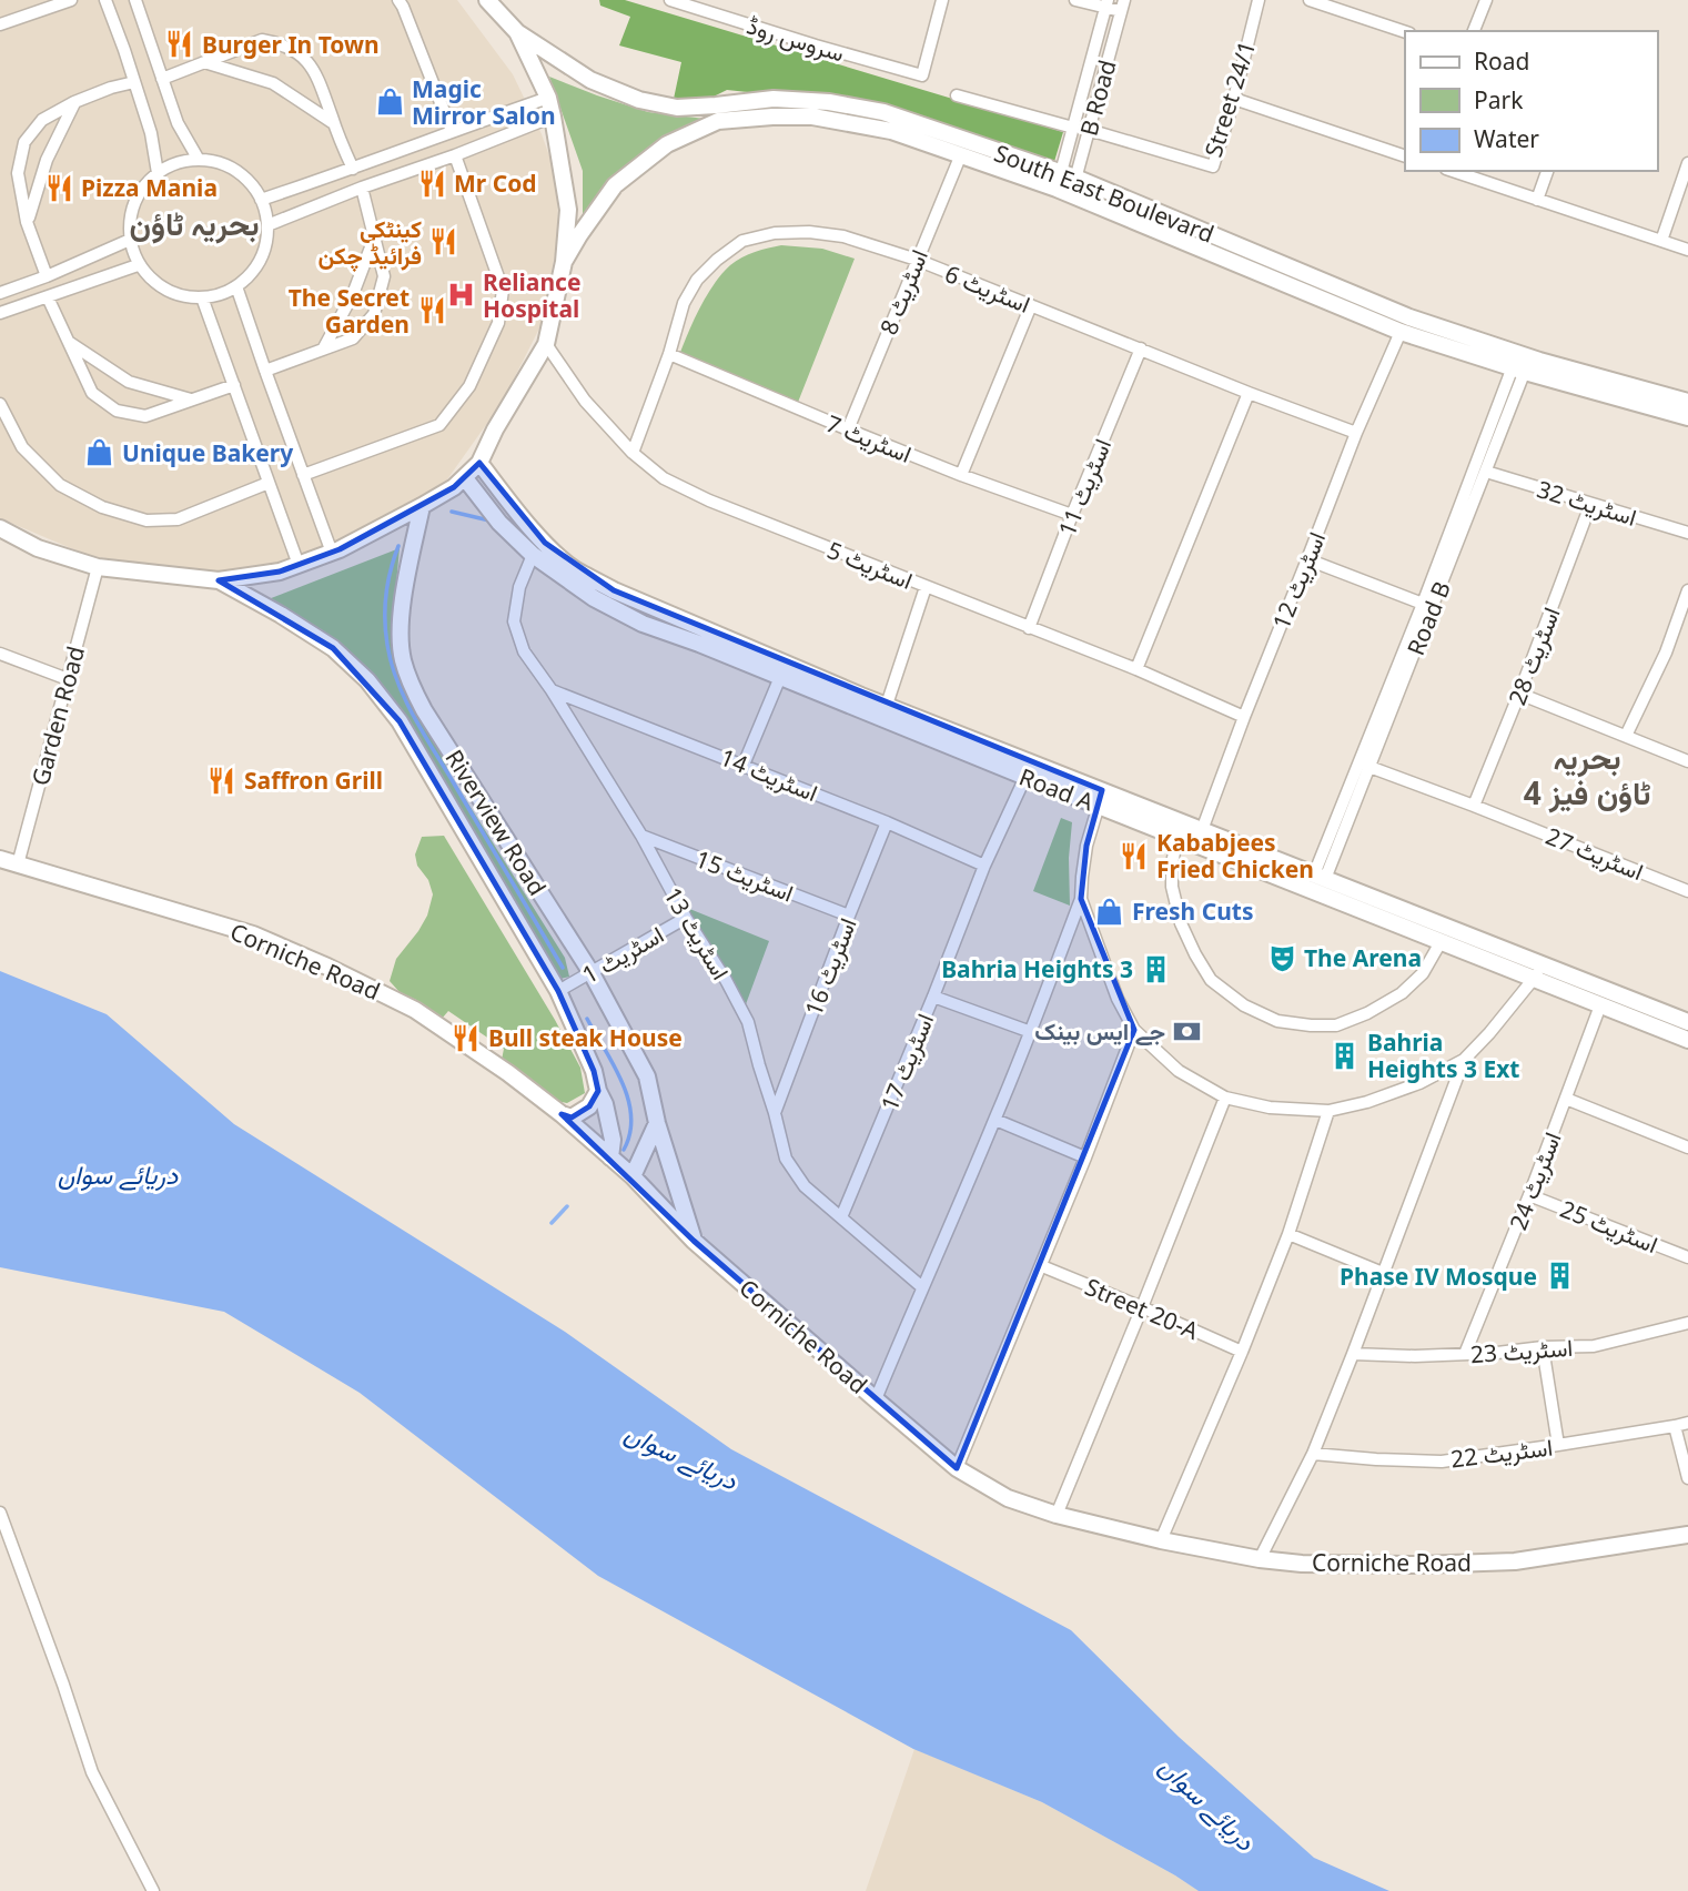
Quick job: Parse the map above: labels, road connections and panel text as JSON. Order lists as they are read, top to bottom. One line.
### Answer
{"streets":{"street":["سروس روڈ","B Road","Street 24/1","South East Boulevard","اسٹریٹ 6","اسٹریٹ 8","اسٹریٹ 7","اسٹریٹ 11","اسٹریٹ 32","اسٹریٹ 5","اسٹریٹ 12","Road B","اسٹریٹ 28","Garden Road","اسٹریٹ 14","Road A","Riverview Road","اسٹریٹ 27","اسٹریٹ 15","اسٹریٹ 13","اسٹریٹ 1","Corniche Road","اسٹریٹ 16","اسٹریٹ 17","اسٹریٹ 24","اسٹریٹ 25","Street 20-A","اسٹریٹ 23","اسٹریٹ 22"]},"crossings":[["B Road","Street 24/1"],["B Road","South East Boulevard"],["South East Boulevard","اسٹریٹ 8"],["South East Boulevard","اسٹریٹ 12"],["South East Boulevard","Road B"],["اسٹریٹ 6","اسٹریٹ 8"],["اسٹریٹ 6","اسٹریٹ 7"],["اسٹریٹ 6","اسٹریٹ 11"],["اسٹریٹ 6","اسٹریٹ 5"],["اسٹریٹ 6","اسٹریٹ 12"],["اسٹریٹ 8","اسٹریٹ 7"],["اسٹریٹ 7","اسٹریٹ 11"],["اسٹریٹ 11","اسٹریٹ 5"],["اسٹریٹ 32","Road B"],["اسٹریٹ 32","اسٹریٹ 28"],["اسٹریٹ 5","اسٹریٹ 12"],["اسٹریٹ 12","Road A"],["Road B","Road A"],["Road B","اسٹریٹ 27"],["اسٹریٹ 28","اسٹریٹ 27"],["Garden Road","Corniche Road"],["اسٹریٹ 14","اسٹریٹ 13"],["اسٹریٹ 14","اسٹریٹ 16"],["اسٹریٹ 14","اسٹریٹ 17"],["Road A","اسٹریٹ 13"],["Road A","اسٹریٹ 17"],["Road A","اسٹریٹ 24"],["Riverview Road","اسٹریٹ 1"],["Riverview Road","Corniche Road"],["اسٹریٹ 15","اسٹریٹ 13"],["اسٹریٹ 15","اسٹریٹ 16"],["اسٹریٹ 13","اسٹریٹ 1"],["اسٹریٹ 13","اسٹریٹ 16"],["اسٹریٹ 13","اسٹریٹ 17"],["اسٹریٹ 24","اسٹریٹ 25"],["اسٹریٹ 24","اسٹریٹ 23"]],"districts":["بحریہ ٹاؤن","بحریہ ٹاؤن فیز 4"],"water":["دریائے سواں"],"places":{"restaurant":["Burger In Town","Mr Cod","Pizza Mania","کینٹکی فرائیڈ چکن","The Secret Garden","Saffron Grill","Kababjees Fried Chicken","Bull steak House"],"shop":["Magic Mirror Salon","Unique Bakery","Fresh Cuts"],"hospital":["Reliance Hospital"],"theatre":["The Arena"],"building":["Bahria Heights 3","Bahria Heights 3 Ext","Phase IV Mosque"],"bank":["جے ایس بینک"]},"legend":["Road","Park","Water"]}
